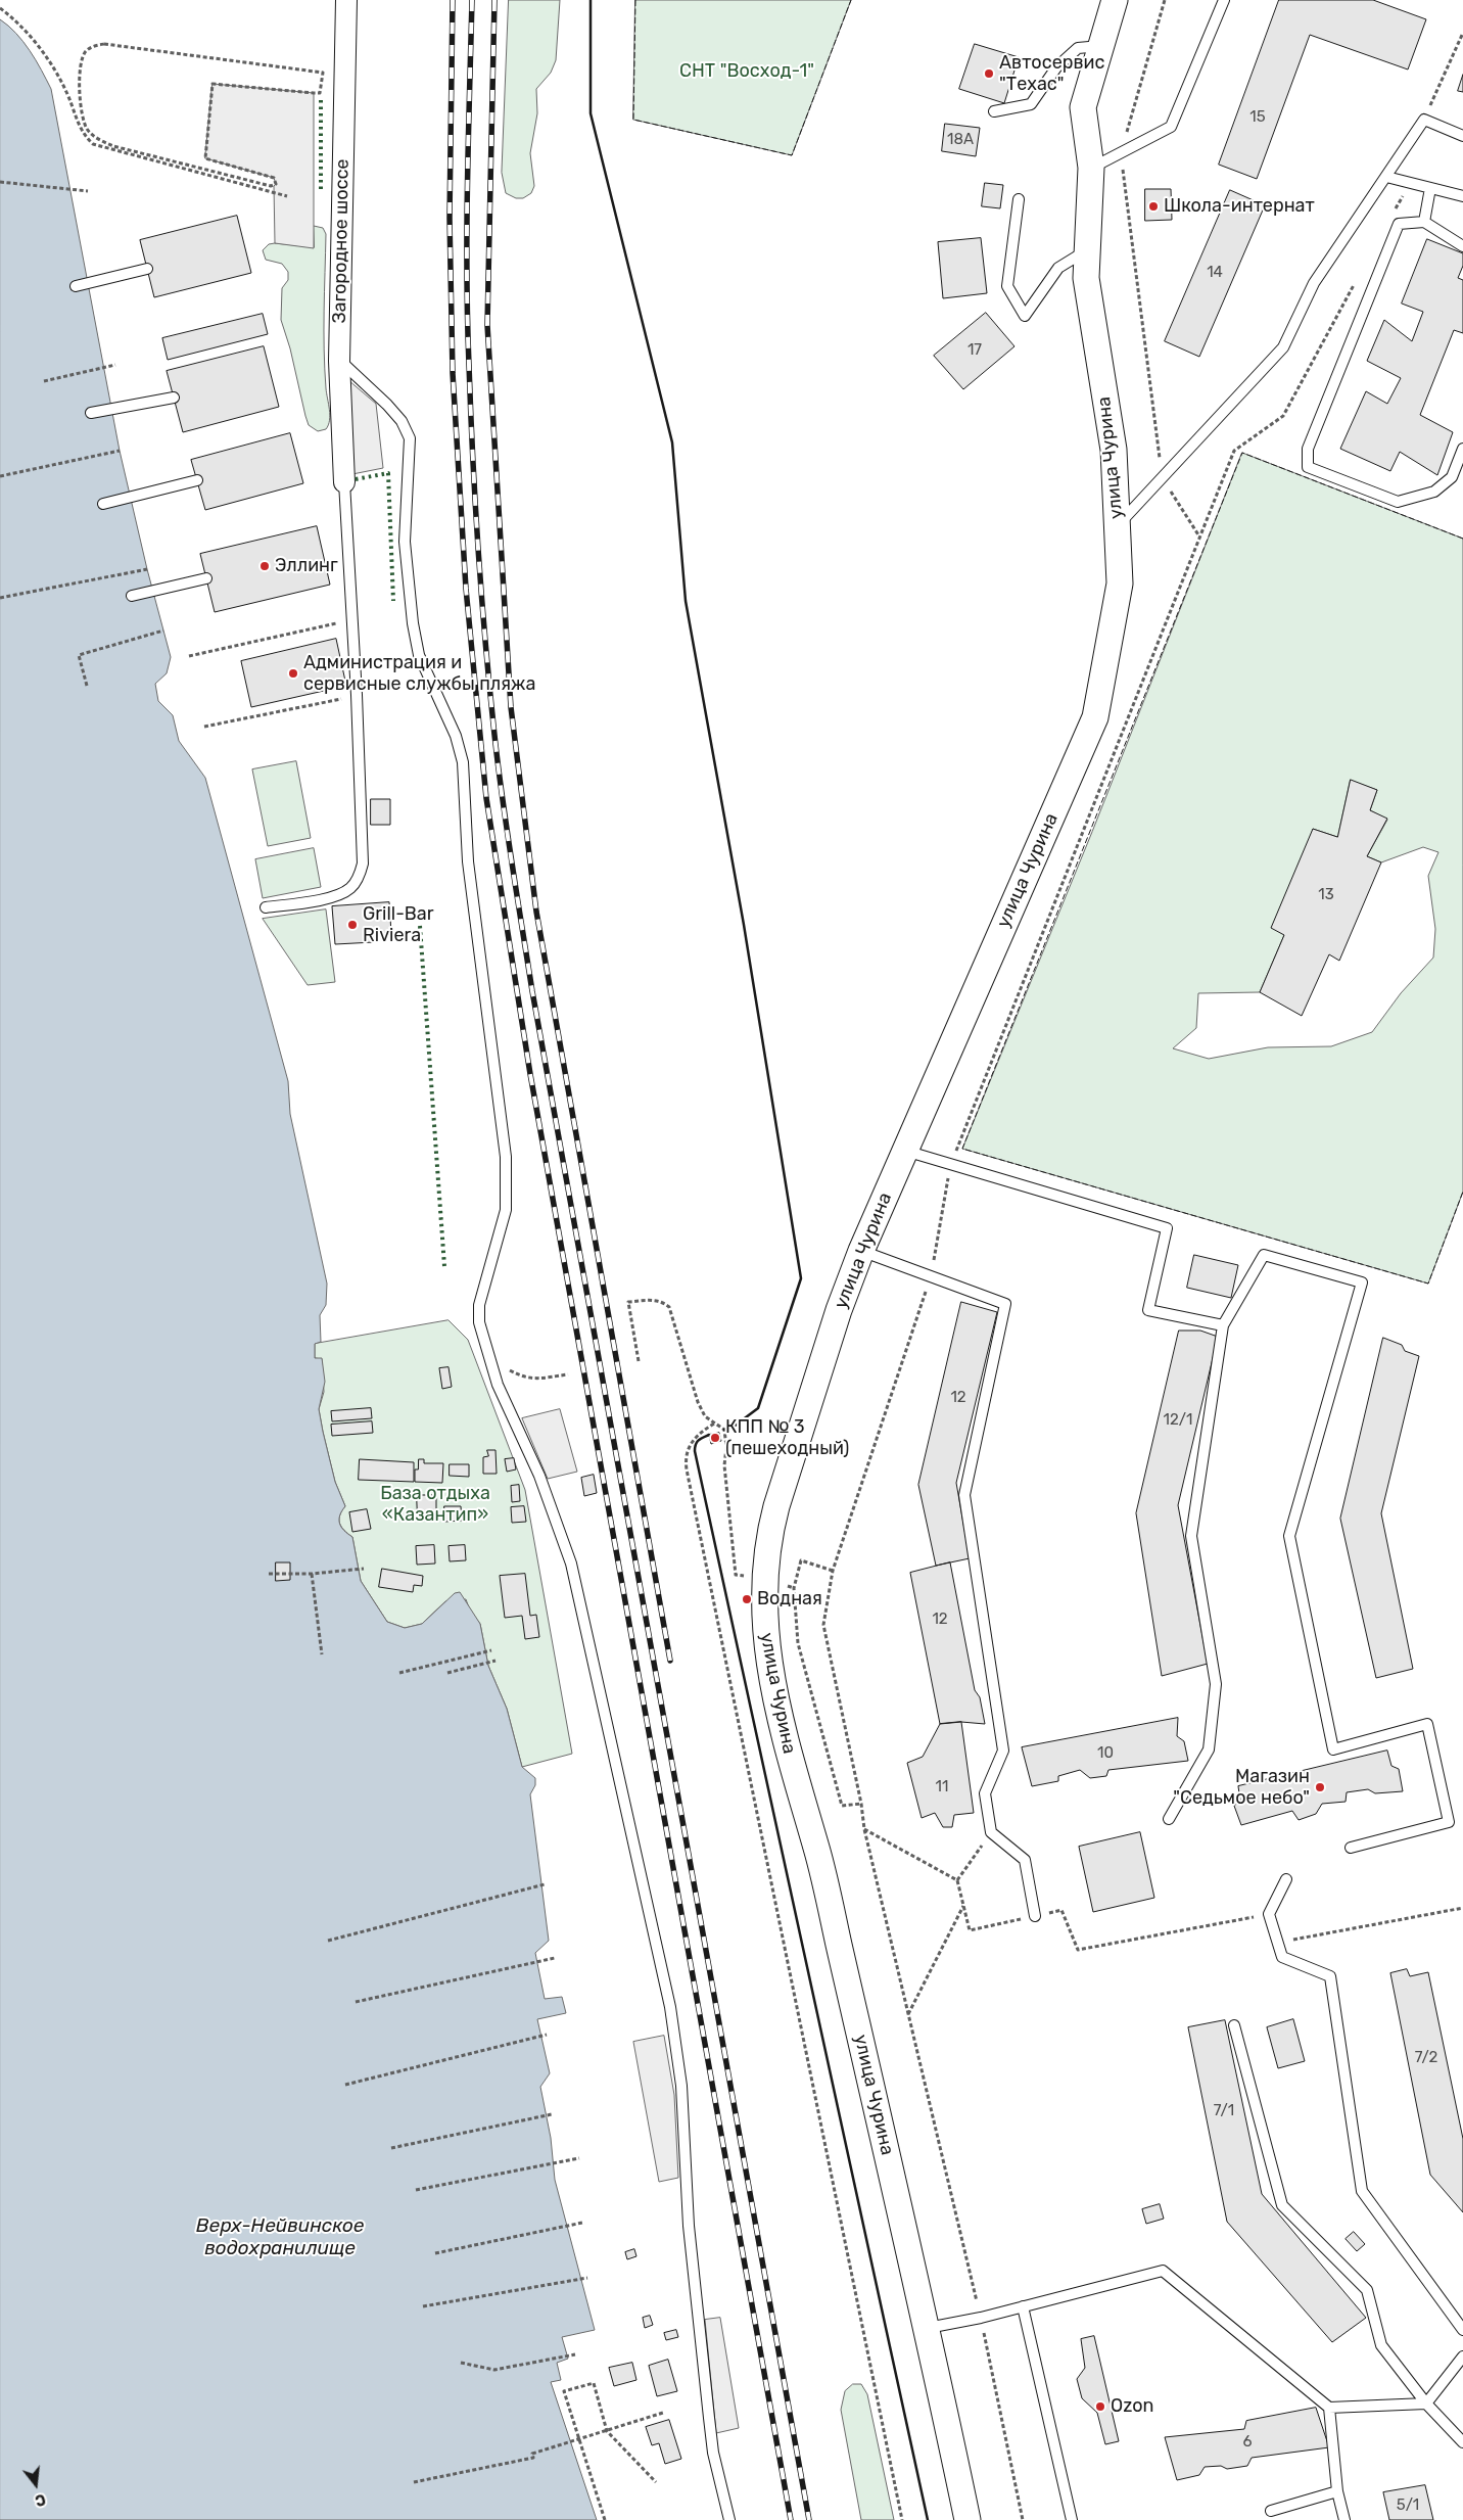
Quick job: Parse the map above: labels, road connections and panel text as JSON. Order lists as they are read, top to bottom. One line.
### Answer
{"streets":{"street":["Загородное шоссе","улица Чурина"]},"water":["Верх-Нейвинское водохранилище"],"parks":["СНТ \"Восход-1\"","База отдыха «Казантип»"],"places":["Автосервис \"Техас\"","Школа-интернат","Эллинг","Администрация и сервисные службы пляжа","Grill-Bar Riviera","КПП № 3 (пешеходный)","Водная","Магазин \"Седьмое небо\"","Ozon"],"house_numbers":["15","18А","14","17","13","12","12/1","12","10","11","7/2","7/1","6","5/1"],"north":"bottom"}
